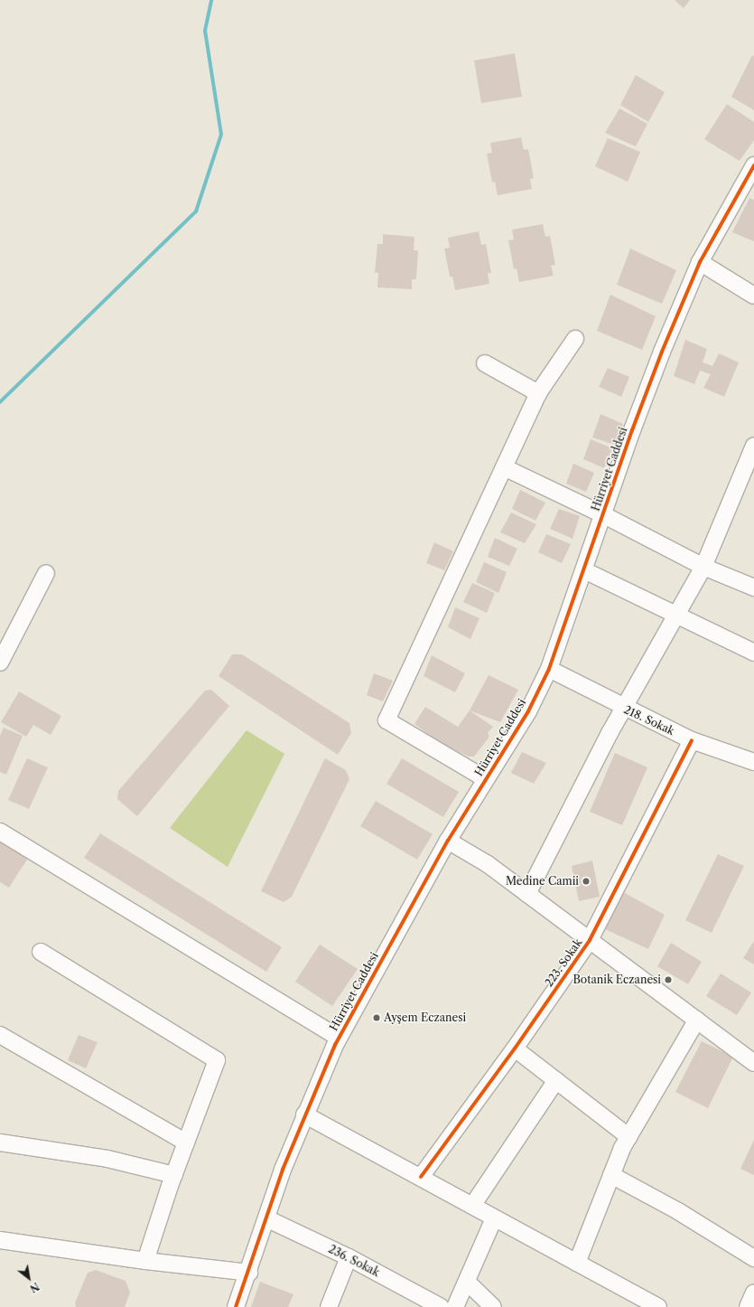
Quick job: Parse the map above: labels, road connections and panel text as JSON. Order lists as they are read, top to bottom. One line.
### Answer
{"streets":{"street":["Hürriyet Caddesi","218. Sokak","223. Sokak","236. Sokak"]},"crossings":[["Hürriyet Caddesi","218. Sokak"],["Hürriyet Caddesi","236. Sokak"],["218. Sokak","223. Sokak"]],"places":["Medine Camii","Botanik Eczanesi","Ayşem Eczanesi"],"north":"bottom right"}
